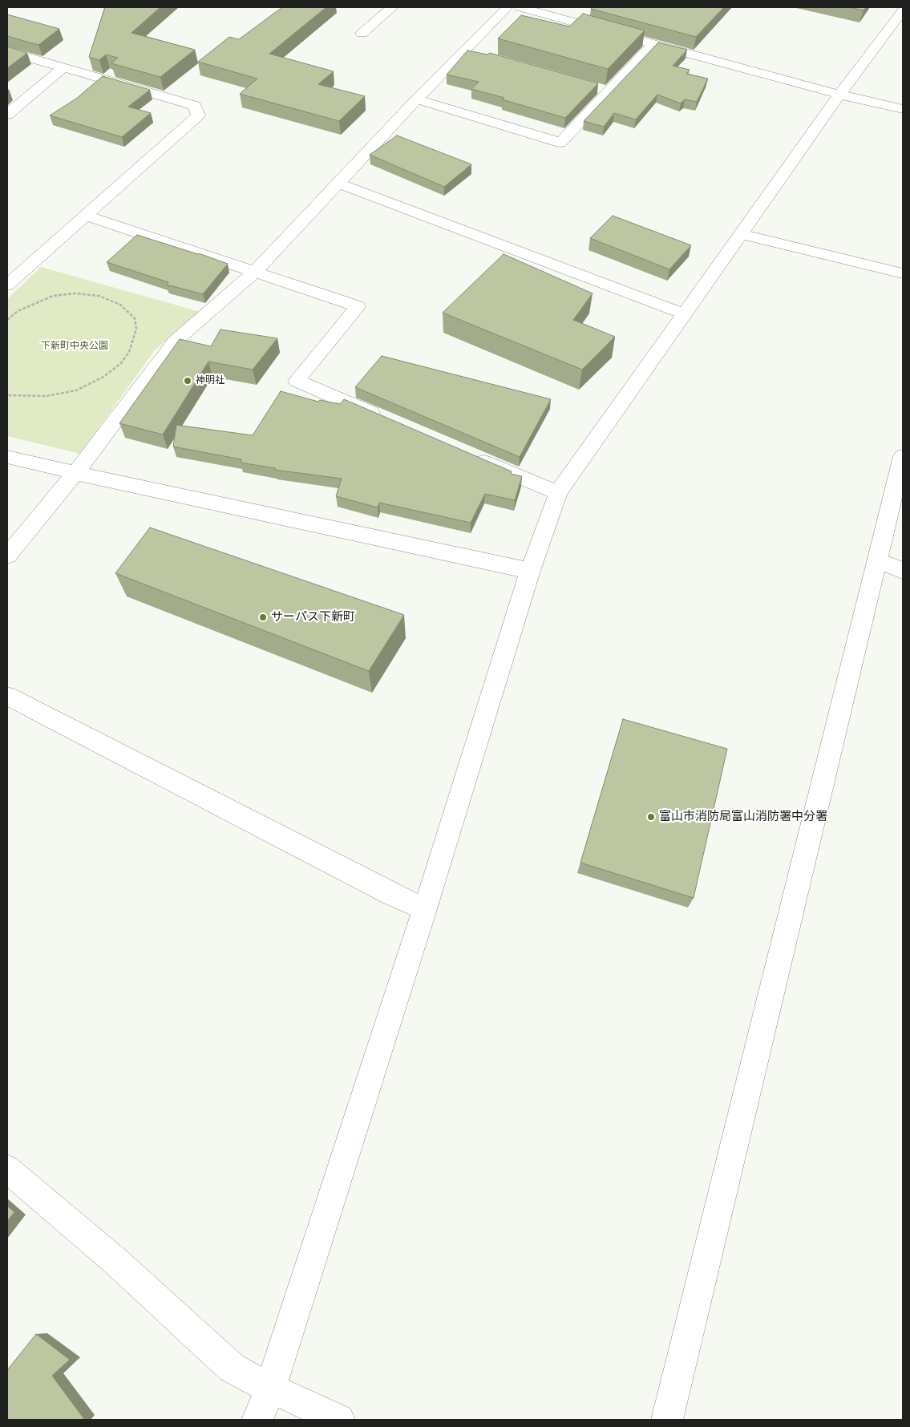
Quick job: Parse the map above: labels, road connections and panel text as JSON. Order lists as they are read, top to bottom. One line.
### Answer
{"parks":["下新町中央公園"],"places":["神明社","サーパス下新町","富山市消防局富山消防署中分署"]}
